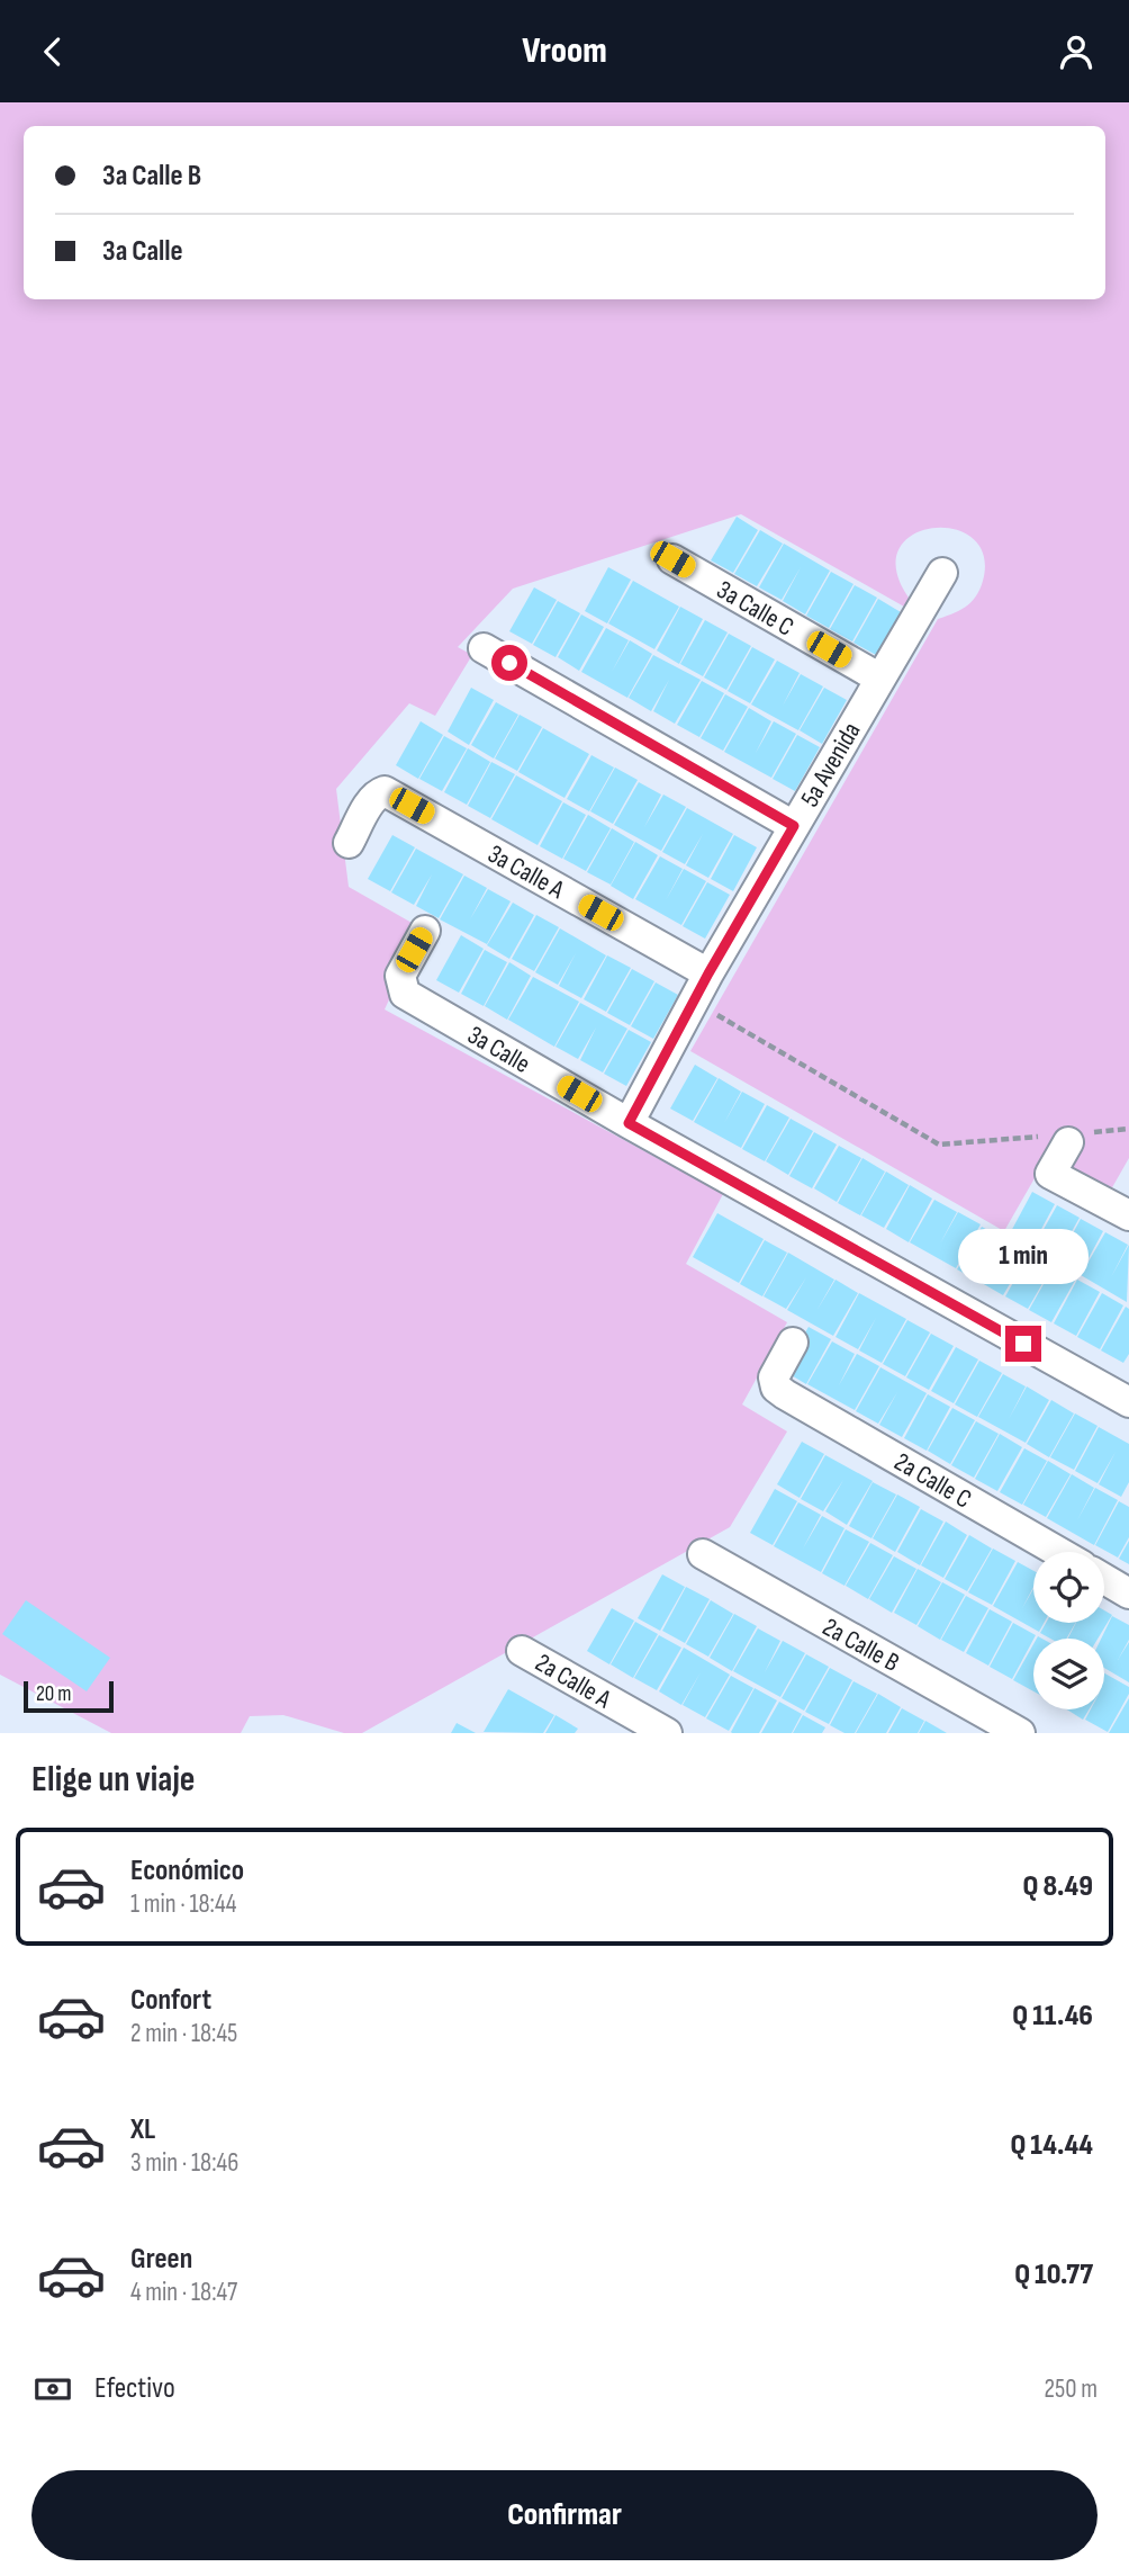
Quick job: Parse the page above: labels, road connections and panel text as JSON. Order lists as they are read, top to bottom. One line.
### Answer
{"streets":{"street":["3a Calle C","5a Avenida","3a Calle A","3a Calle","2a Calle C","2a Calle B","2a Calle A"]},"crossings":[["3a Calle C","5a Avenida"],["5a Avenida","3a Calle A"],["5a Avenida","3a Calle"]],"scale_bar":"20 m","page":{"header":"Vroom","banner":["3a Calle B","3a Calle"],"bubble":"1 min","scale":"20 m","heading":"Elige un viaje","list":[{"name":"Económico","note":"1 min · 18:44","value":"Q 8.49"},{"name":"Confort","note":"2 min · 18:45","value":"Q 11.46"},{"name":"XL","note":"3 min · 18:46","value":"Q 14.44"},{"name":"Green","note":"4 min · 18:47","value":"Q 10.77"}],"pay":["Efectivo","250 m"],"buttons":"Confirmar"}}
